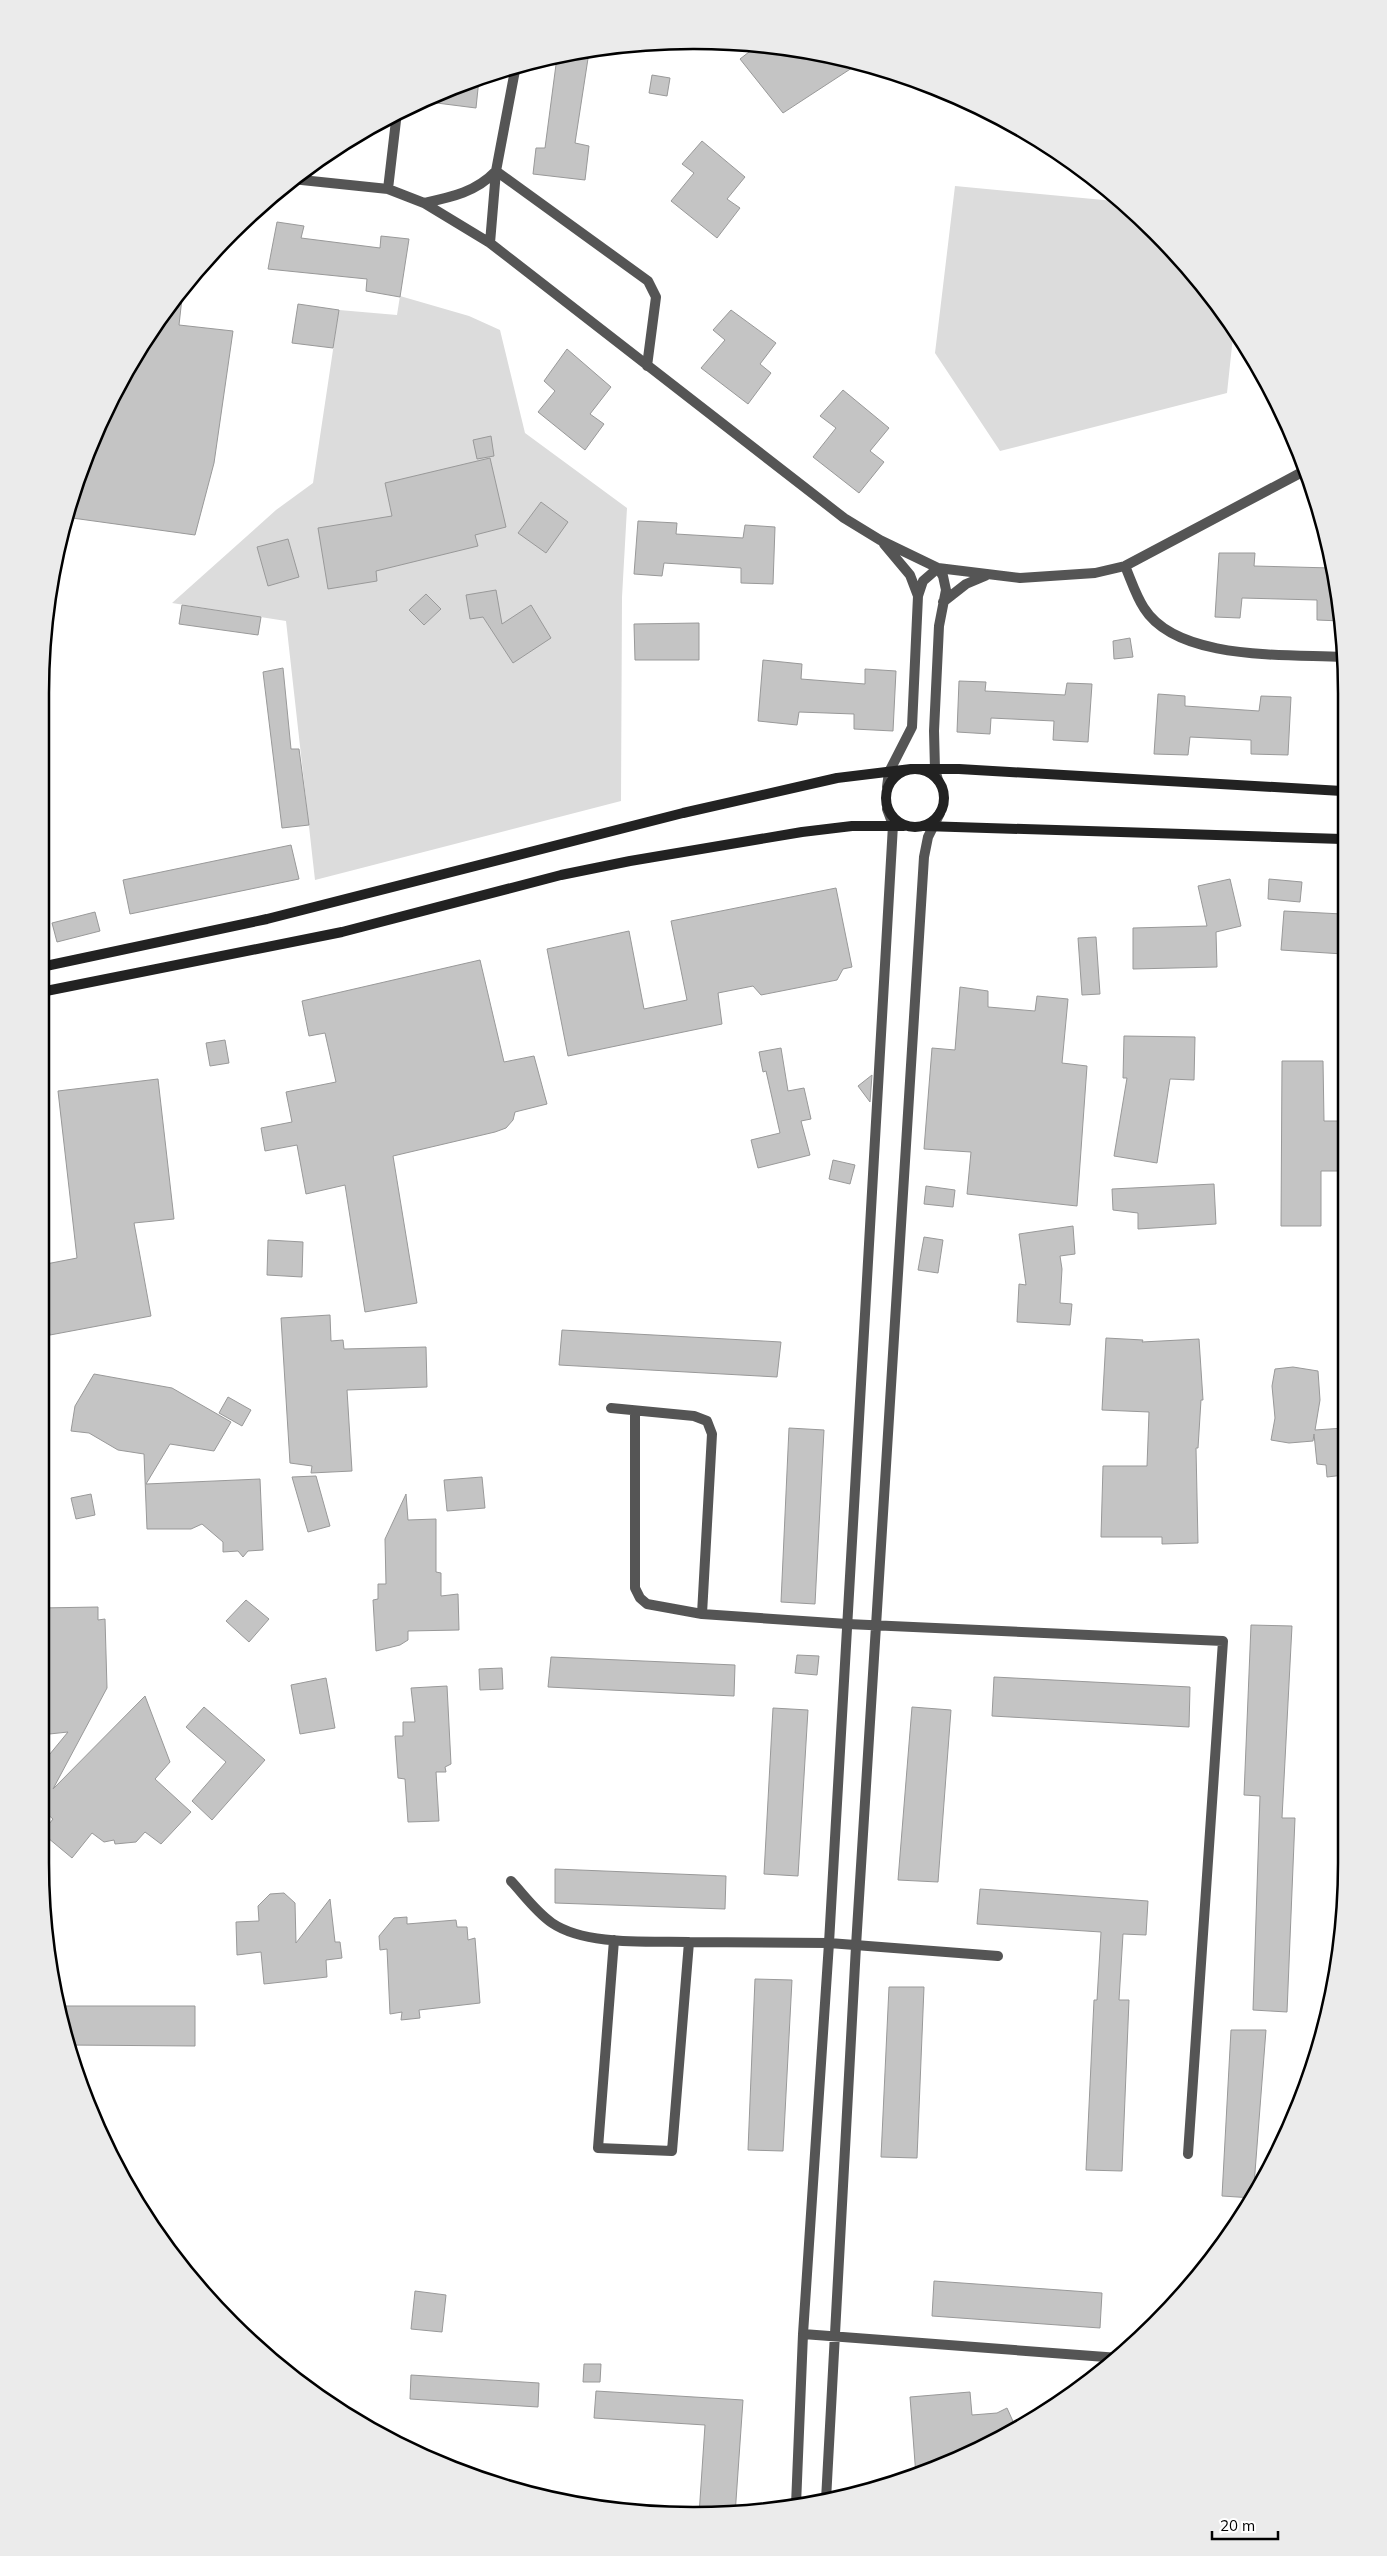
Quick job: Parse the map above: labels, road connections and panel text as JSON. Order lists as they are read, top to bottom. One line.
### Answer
{"scale_bar":"20 m"}
